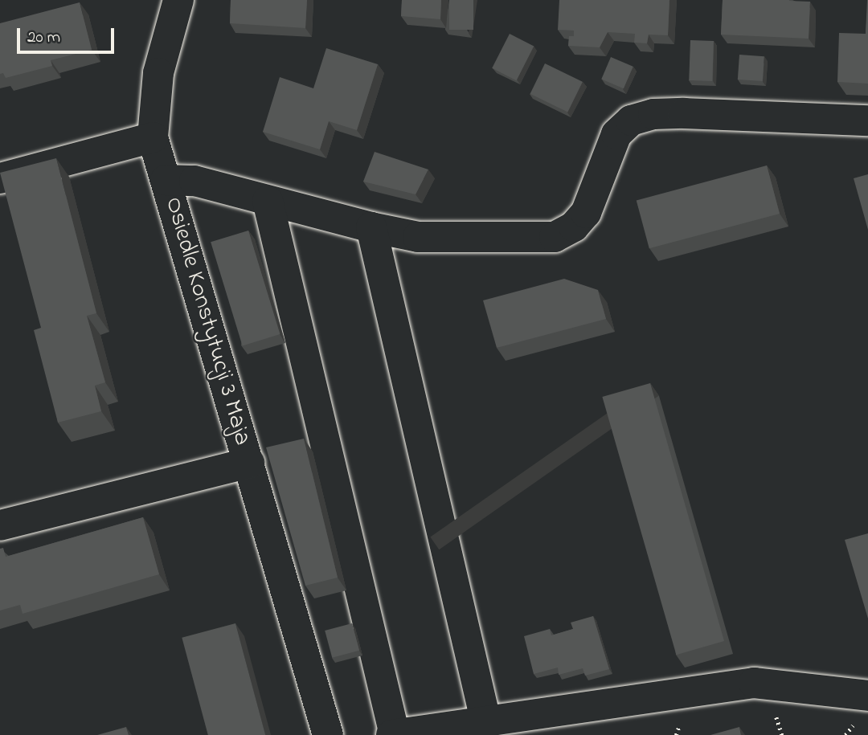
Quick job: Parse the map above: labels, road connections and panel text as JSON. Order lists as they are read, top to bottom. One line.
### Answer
{"streets":{"street":["Osiedle Konstytucji 3 Maja"]},"scale_bar":"20 m"}
